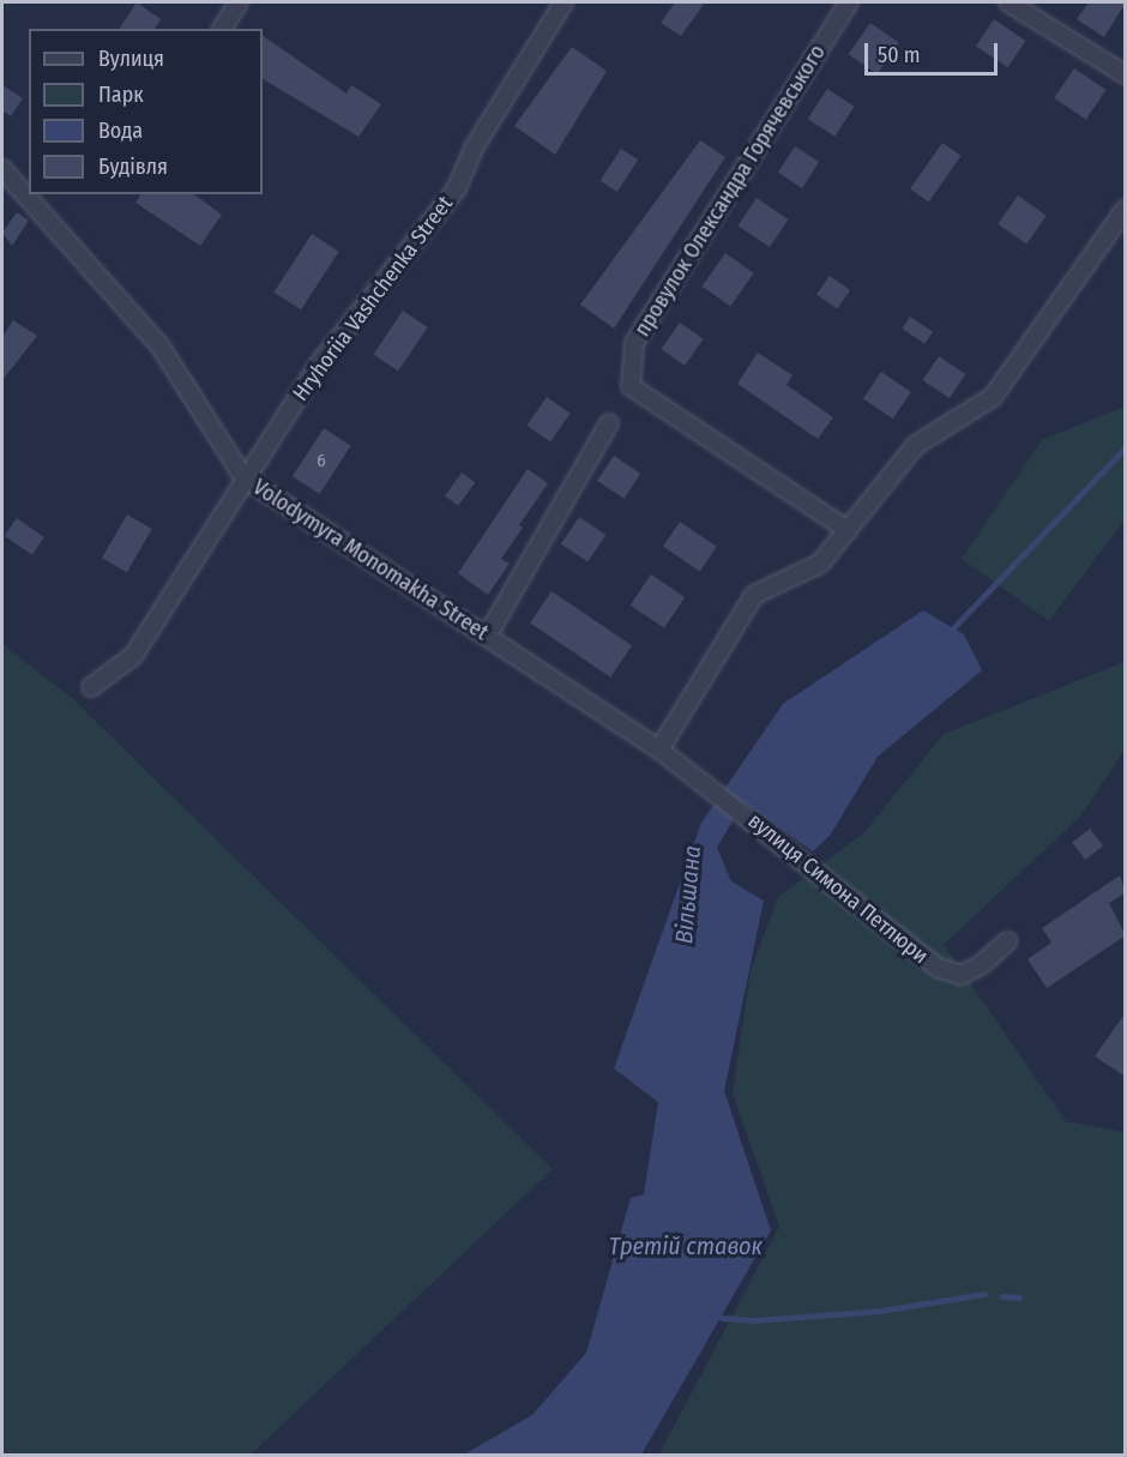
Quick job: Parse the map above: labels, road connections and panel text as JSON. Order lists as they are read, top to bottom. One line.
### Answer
{"streets":{"street":["провулок Олександра Горячевського","Hryhoriia Vashchenka Street","Volodymyra Monomakha Street","вулиця Симона Петлюри"]},"crossings":[["Hryhoriia Vashchenka Street","Volodymyra Monomakha Street"],["Volodymyra Monomakha Street","вулиця Симона Петлюри"]],"water":["Вільшана","Третій ставок"],"house_numbers":["6"],"legend":["Вулиця","Парк","Вода","Будівля"],"scale_bar":"50 m"}
